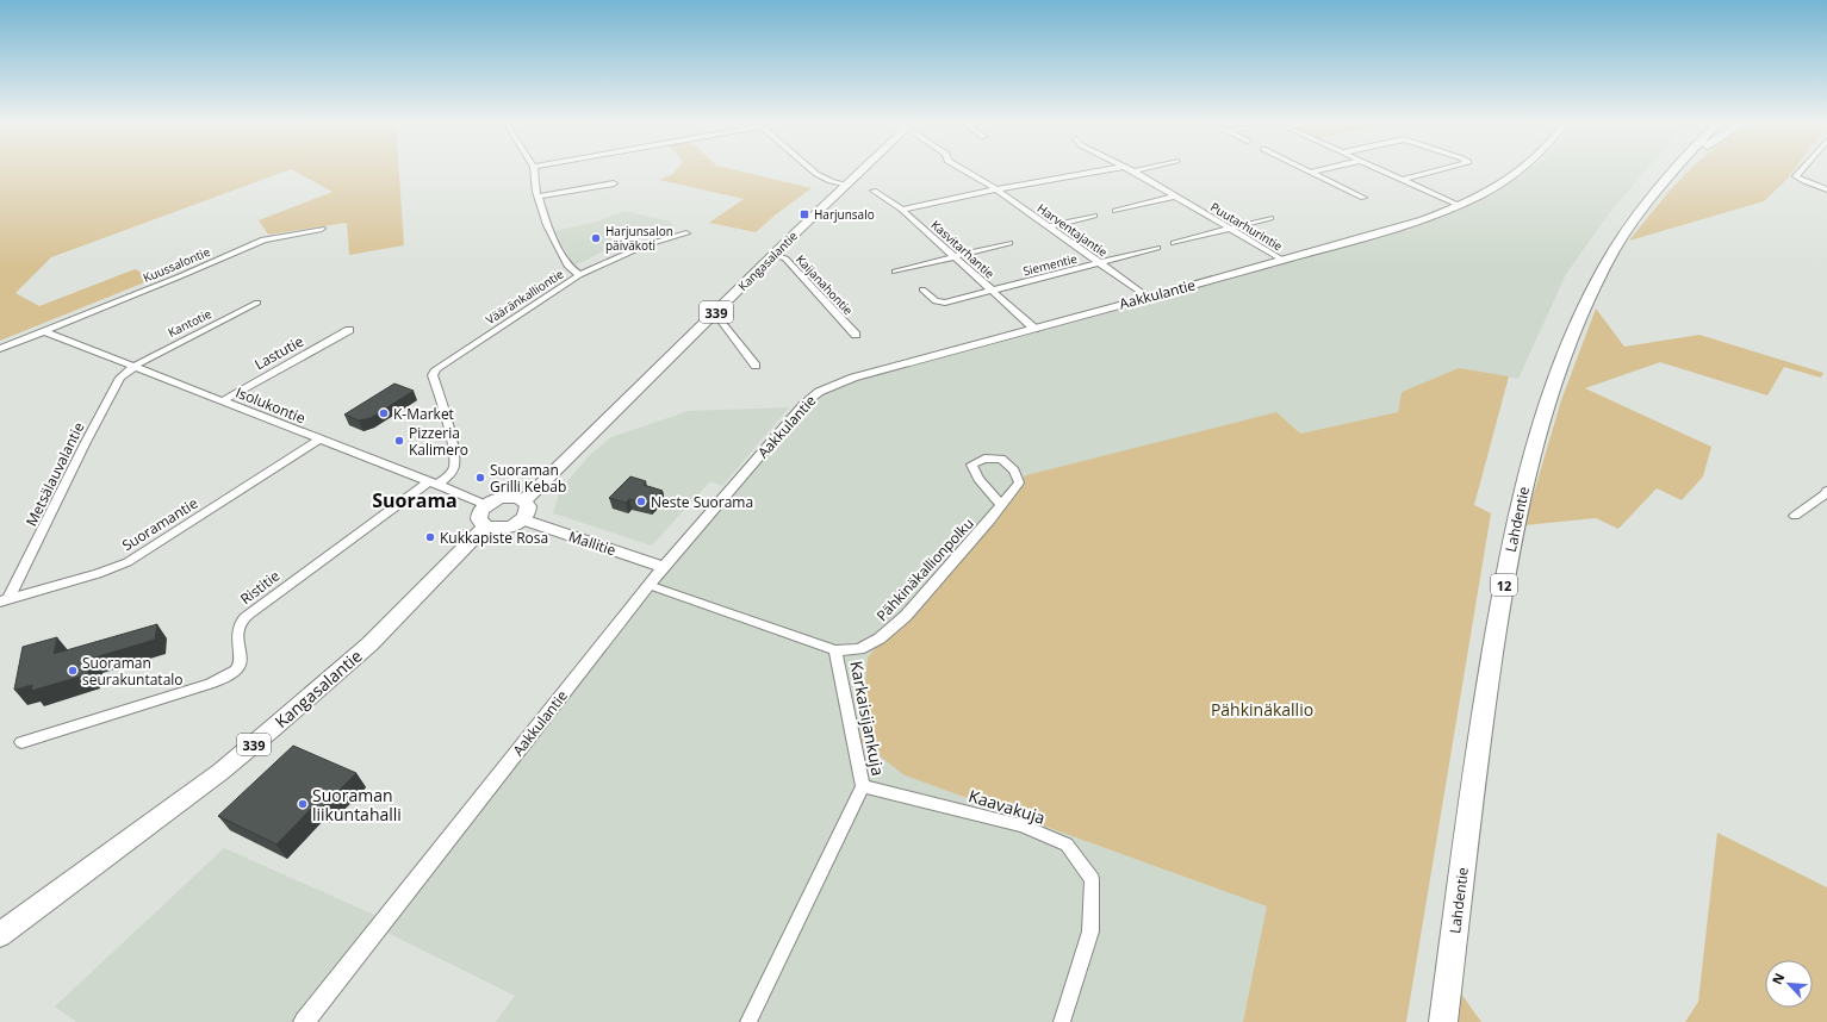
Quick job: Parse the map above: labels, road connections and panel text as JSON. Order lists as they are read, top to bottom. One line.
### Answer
{"streets":{"highway":["Lahdentie","12"],"main road":["Kangasalantie","339"],"street":["Puutarhurintie","Harventajantie","Kasvitarhantie","Kuussalontie","Siementie","Kaijanahontie","Aakkulantie","Vääränkalliontie","Kantotie","Lastutie","Isolukontie","Metsälauvalantie","Suoramantie","Mallitie","Pähkinäkallionpolku","Ristitie","Karkaisijankuja","Kaavakuja"]},"crossings":[["Puutarhurintie","Aakkulantie"],["Harventajantie","Siementie"],["Harventajantie","Aakkulantie"],["Kasvitarhantie","Siementie"],["Kasvitarhantie","Aakkulantie"],["Kangasalantie","Kaijanahontie"],["Kuussalontie","Isolukontie"],["Aakkulantie","Mallitie"],["Aakkulantie","Karkaisijankuja"],["Vääränkalliontie","Isolukontie"],["Vääränkalliontie","Ristitie"],["Kantotie","Isolukontie"],["Kantotie","Metsälauvalantie"],["Lastutie","Isolukontie"],["Isolukontie","Metsälauvalantie"],["Isolukontie","Suoramantie"],["Isolukontie","Ristitie"],["Metsälauvalantie","Suoramantie"],["Pähkinäkallionpolku","Karkaisijankuja"],["Karkaisijankuja","Kaavakuja"]],"districts":["Suorama"],"parks":["Pähkinäkallio"],"places":{"transit":["Harjunsalo"],"other":["Harjunsalon päiväkoti","K-Market","Pizzeria Kalimero","Suoraman Grilli Kebab","Neste Suorama","Kukkapiste Rosa","Suoraman seurakuntatalo","Suoraman liikuntahalli"]},"north":"top left"}
